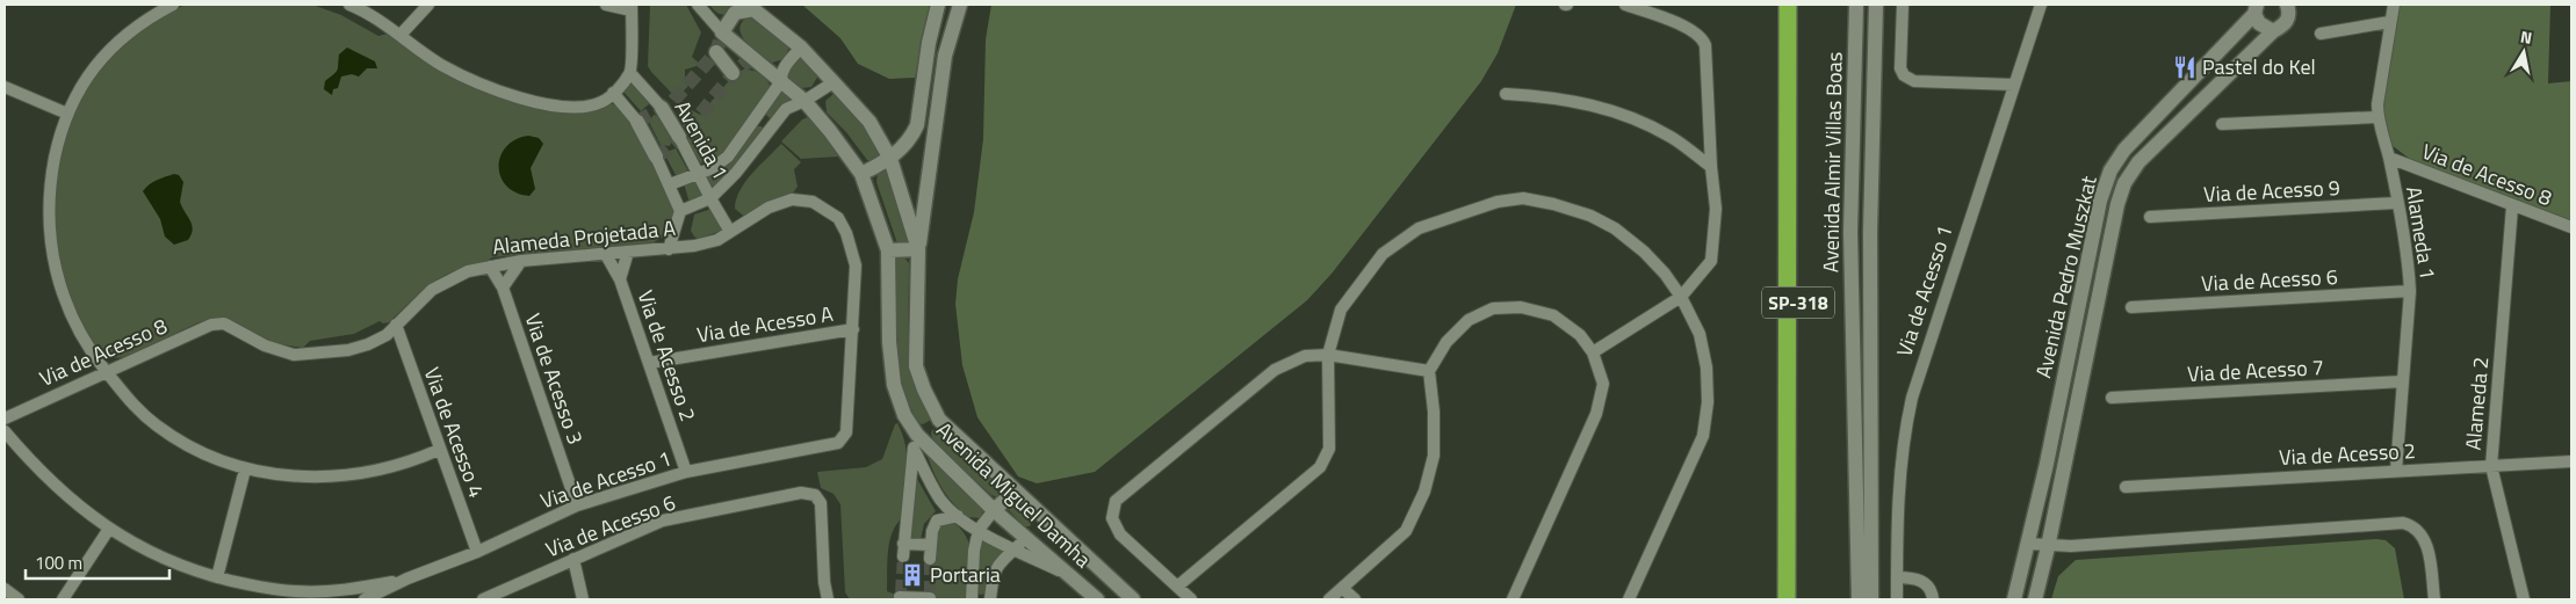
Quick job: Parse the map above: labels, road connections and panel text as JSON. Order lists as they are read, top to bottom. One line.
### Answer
{"streets":{"highway":["SP-318"],"street":["Avenida 1","Avenida Almir Villas Boas","Via de Acesso 8","Via de Acesso 9","Alameda 1","Alameda Projetada A","Avenida Pedro Muszkat","Via de Acesso 6","Via de Acesso 1","Via de Acesso A","Via de Acesso 2","Via de Acesso 7","Via de Acesso 3","Alameda 2","Via de Acesso 4","Avenida Miguel Damha"]},"crossings":[["Avenida 1","Alameda Projetada A"],["Via de Acesso 8","Alameda 1"],["Via de Acesso 8","Alameda Projetada A"],["Via de Acesso 8","Alameda 2"],["Via de Acesso 9","Alameda 1"],["Alameda 1","Via de Acesso 6"],["Alameda 1","Via de Acesso 2"],["Alameda 1","Via de Acesso 7"],["Alameda Projetada A","Via de Acesso 1"],["Alameda Projetada A","Via de Acesso A"],["Alameda Projetada A","Via de Acesso 2"],["Alameda Projetada A","Via de Acesso 3"],["Alameda Projetada A","Via de Acesso 4"],["Via de Acesso 1","Via de Acesso A"],["Via de Acesso 1","Via de Acesso 2"],["Via de Acesso 1","Via de Acesso 3"],["Via de Acesso 1","Via de Acesso 4"],["Via de Acesso A","Via de Acesso 2"],["Via de Acesso 2","Alameda 2"]],"places":{"restaurant":["Pastel do Kel"],"building":["Portaria"]},"scale_bar":"100 m","north":"top"}
